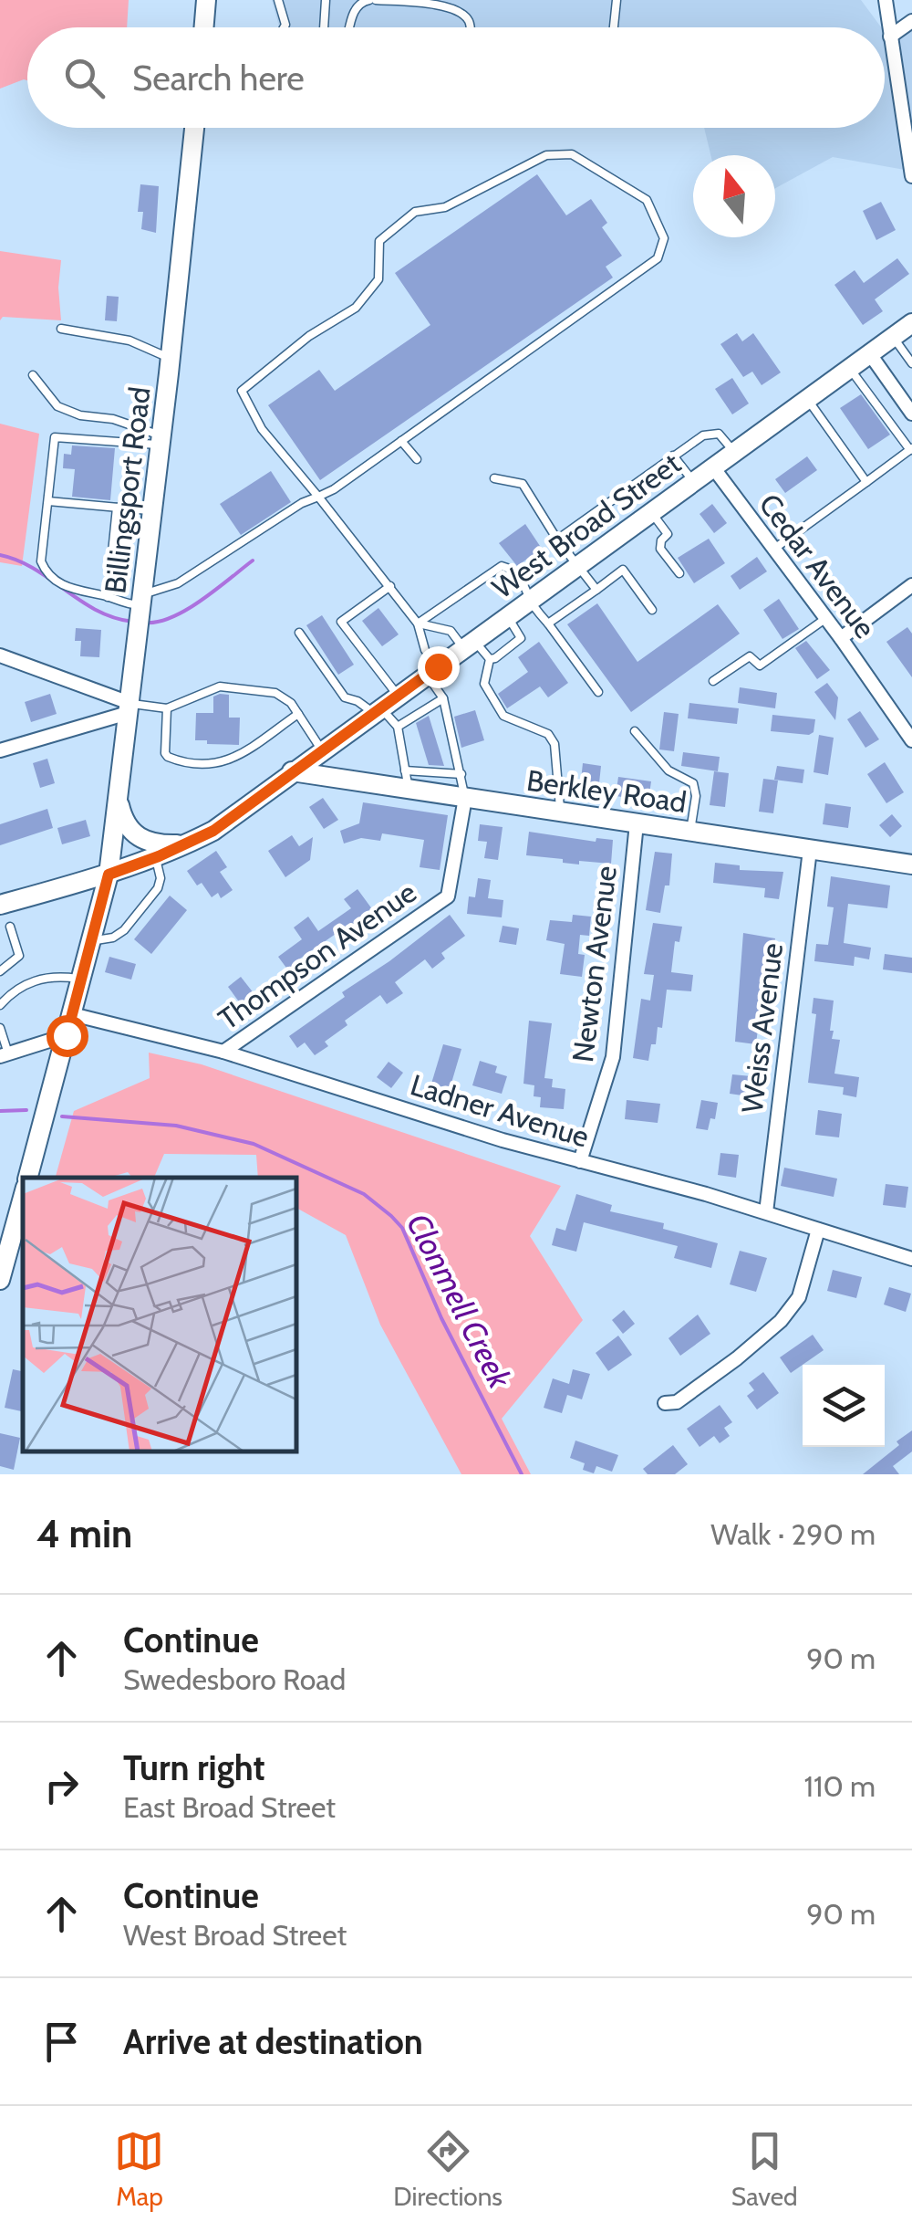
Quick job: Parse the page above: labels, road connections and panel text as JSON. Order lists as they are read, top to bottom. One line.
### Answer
{"streets":{"main road":["Billingsport Road","West Broad Street","Berkley Road"],"street":["Cedar Avenue","Thompson Avenue","Newton Avenue","Weiss Avenue","Ladner Avenue"]},"crossings":[["Billingsport Road","West Broad Street"],["Billingsport Road","Ladner Avenue"],["West Broad Street","Cedar Avenue"],["West Broad Street","Berkley Road"],["Berkley Road","Thompson Avenue"],["Berkley Road","Newton Avenue"],["Berkley Road","Weiss Avenue"],["Thompson Avenue","Ladner Avenue"],["Newton Avenue","Ladner Avenue"],["Weiss Avenue","Ladner Avenue"]],"water":["Clonmell Creek"],"north":"top","page":{"search":"Search here","heading":["4 min","Walk · 290 m"],"list":[["Continue","Swedesboro Road","90 m"],["Turn right","East Broad Street","110 m"],["Continue","West Broad Street","90 m"],"Arrive at destination"],"nav":["Map","Directions","Saved"]}}
